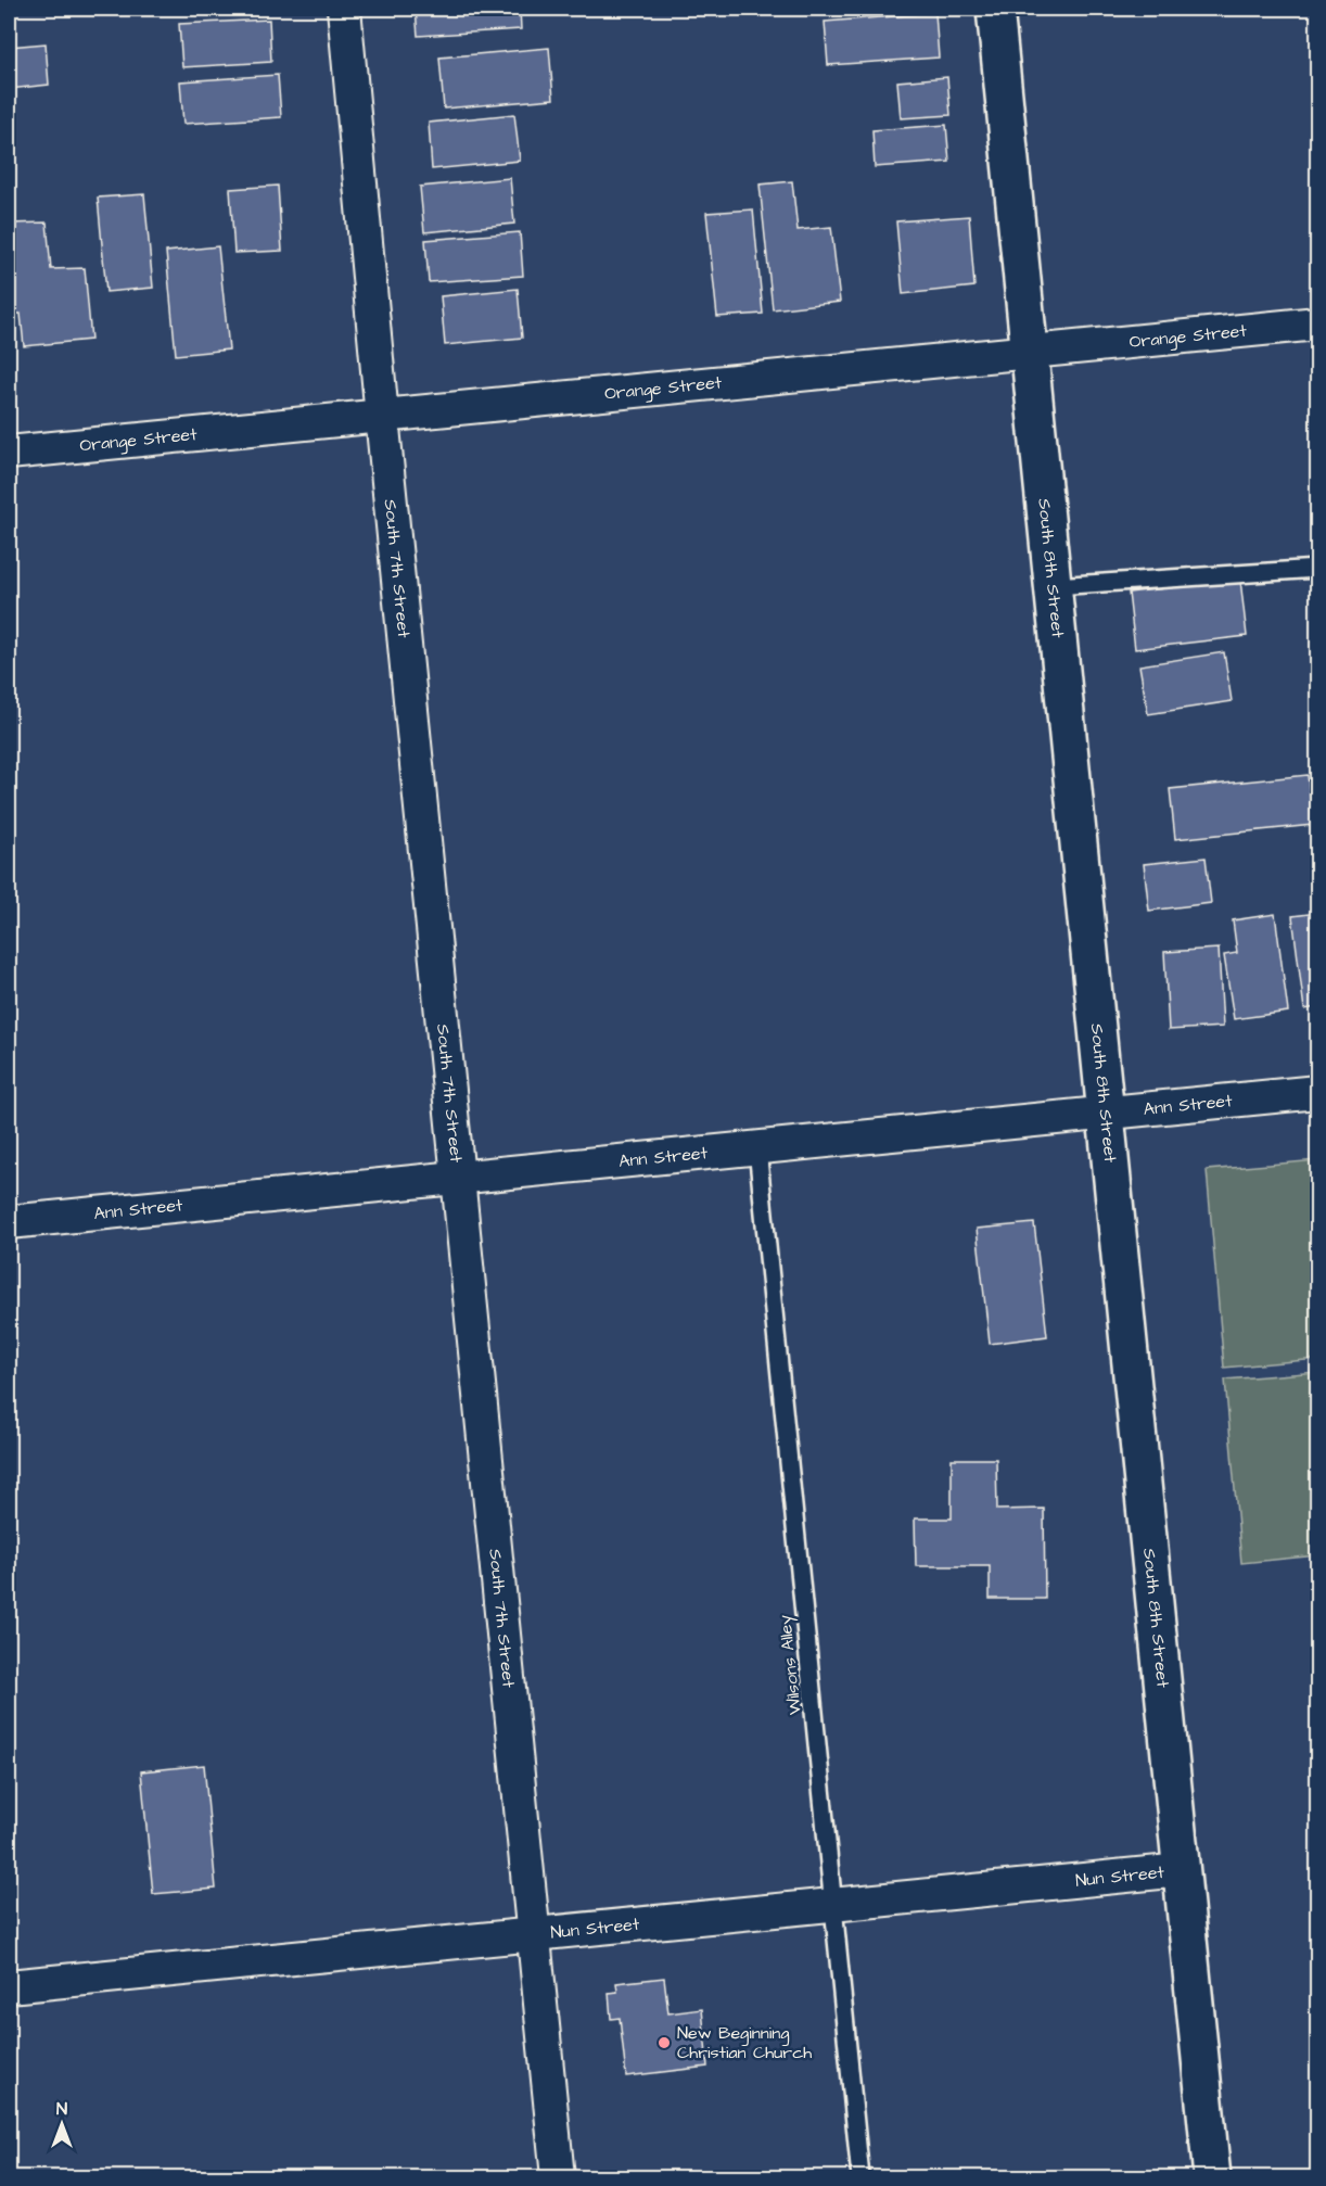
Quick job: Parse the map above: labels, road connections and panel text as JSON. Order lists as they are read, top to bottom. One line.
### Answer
{"streets":{"street":["Orange Street","South 8th Street","South 7th Street","Ann Street","Nun Street"],"lane":["Wilsons Alley"]},"crossings":[["Orange Street","South 8th Street"],["Orange Street","South 7th Street"],["South 8th Street","Ann Street"],["South 8th Street","Nun Street"],["South 7th Street","Ann Street"],["South 7th Street","Nun Street"],["Ann Street","Wilsons Alley"],["Wilsons Alley","Nun Street"]],"places":["New Beginning Christian Church"],"north":"top"}
